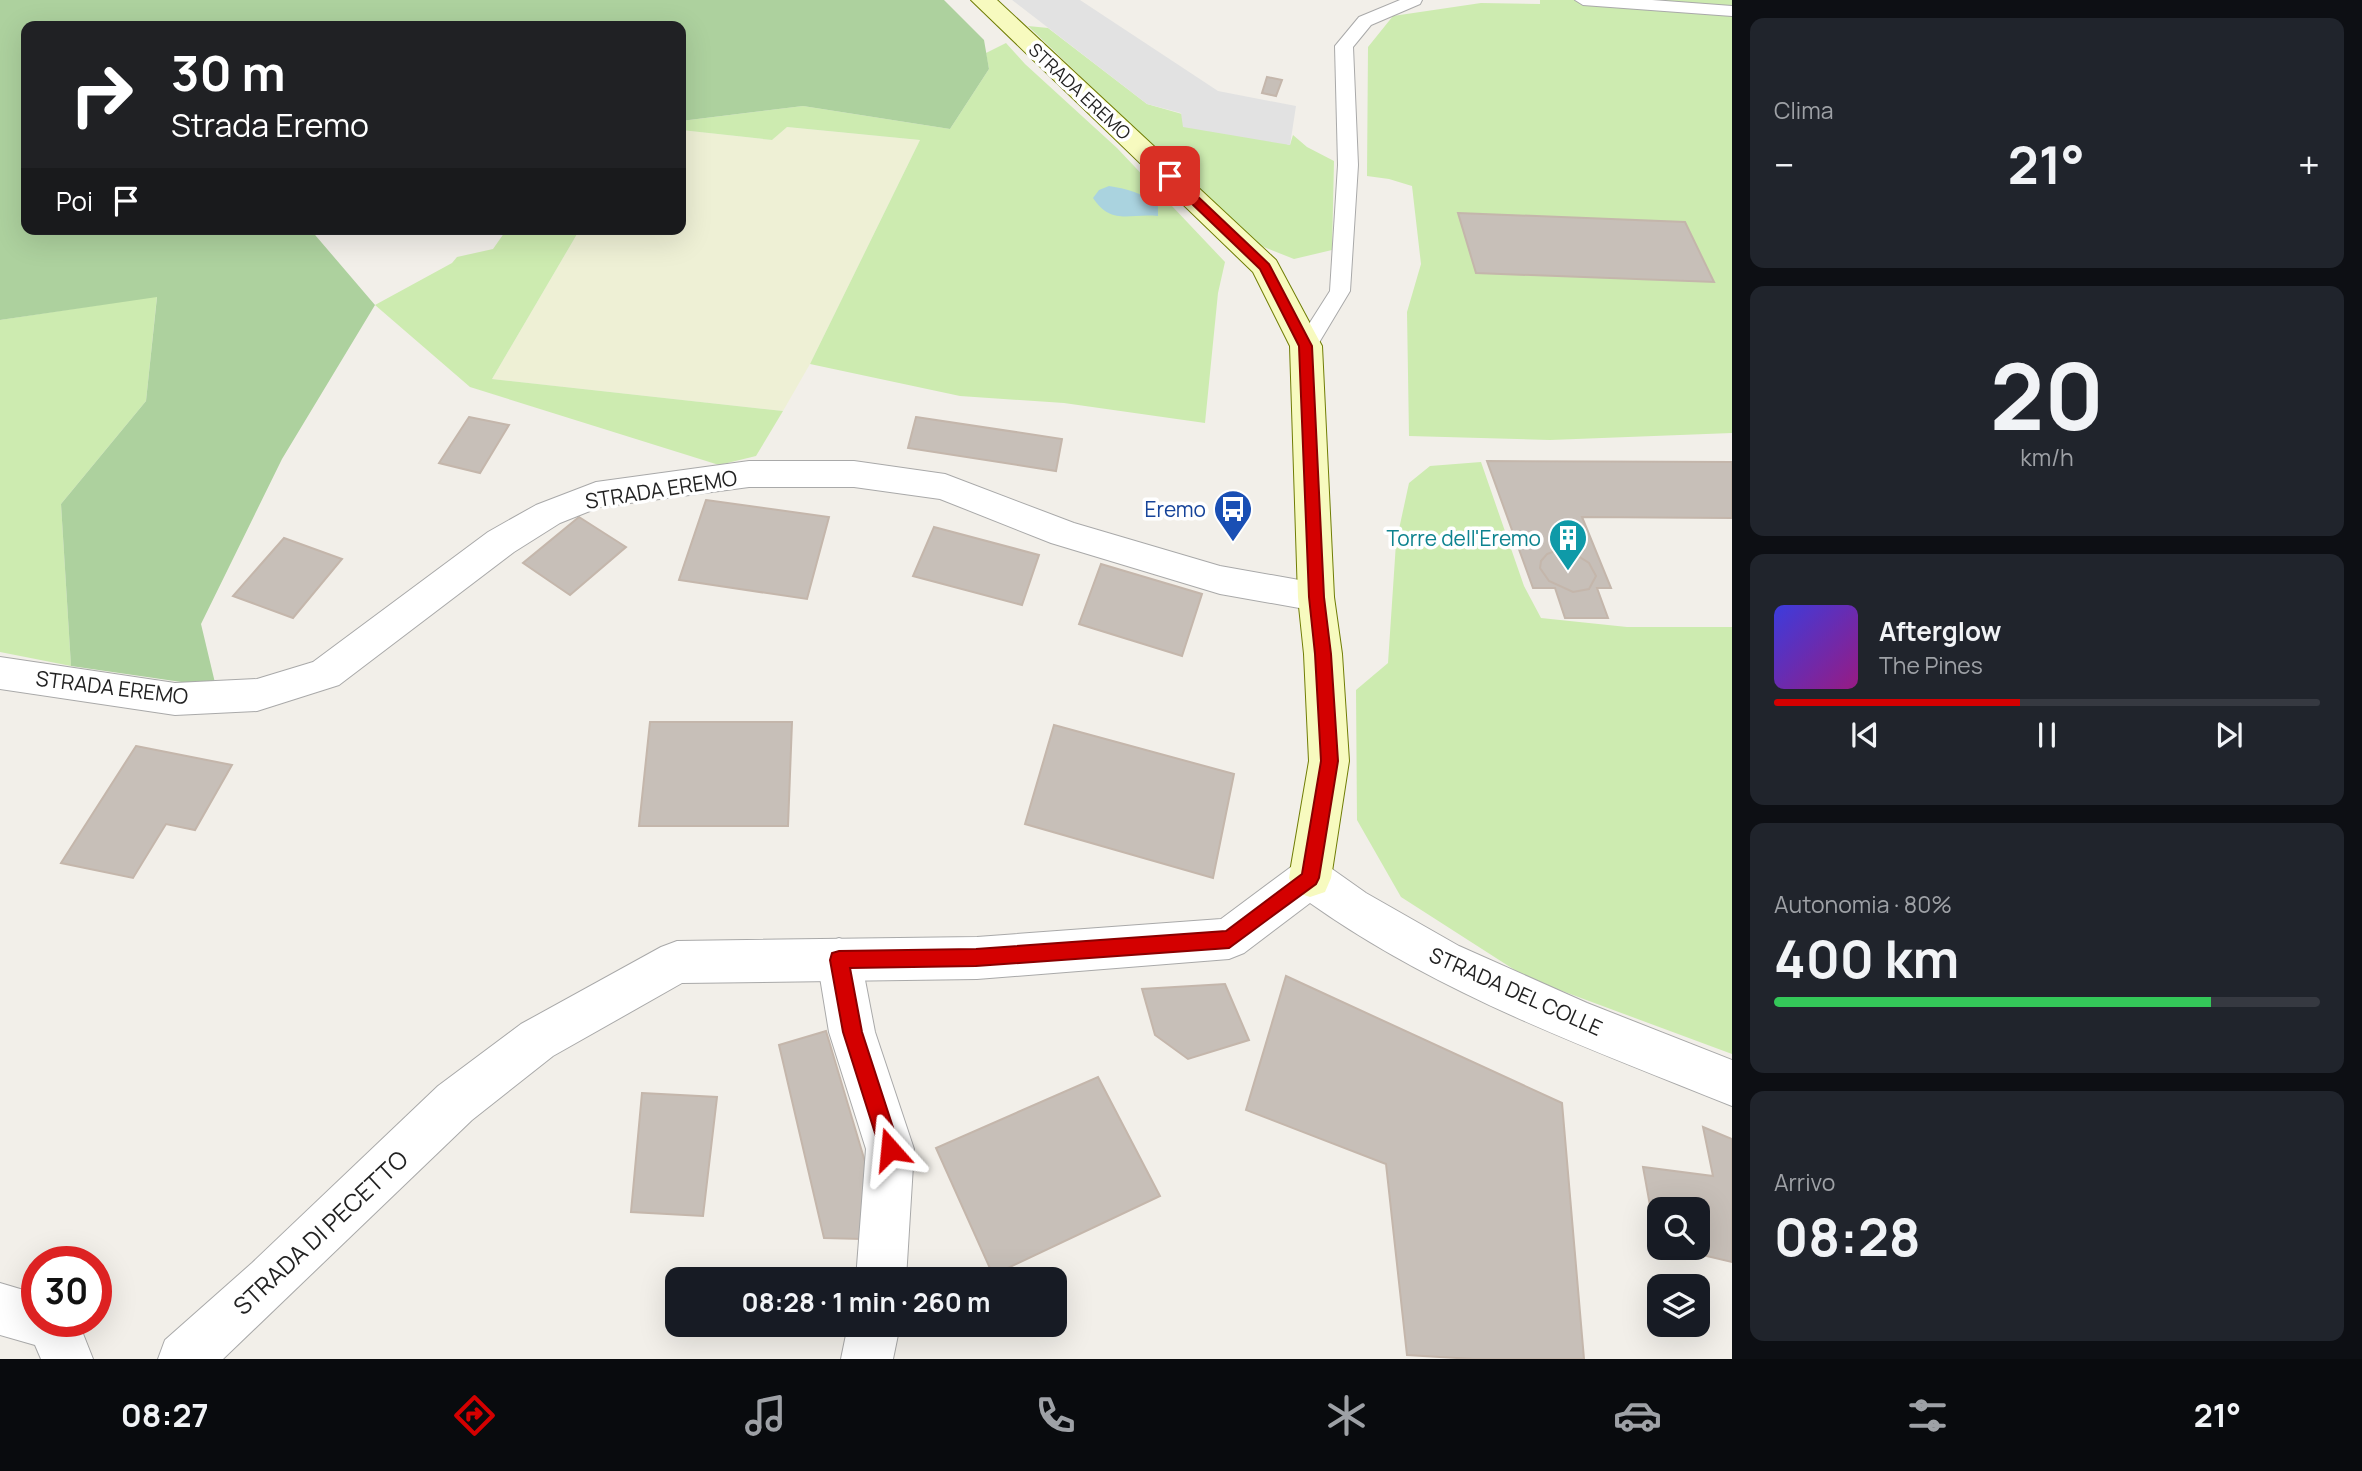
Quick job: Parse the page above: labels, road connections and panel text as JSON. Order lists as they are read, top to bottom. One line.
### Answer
{"streets":{"main road":["STRADA EREMO"],"street":["STRADA DEL COLLE","STRADA DI PECETTO"]},"crossings":[["STRADA EREMO","STRADA DEL COLLE"]],"places":{"bus stop":["Eremo"],"building":["Torre dell'Eremo"]},"page":{"tile":["Clima",["20","km/h"],["Autonomia · 80%","400 km"],["Arrivo","08:28"]],"turn":["30 m","Strada Eremo"],"heat":["−","21°","+"],"then":"Poi","song":["Afterglow","The Pines"],"limit":"30","trip":"08:28 · 1 min · 260 m","tabs":["08:27","21°"]}}
